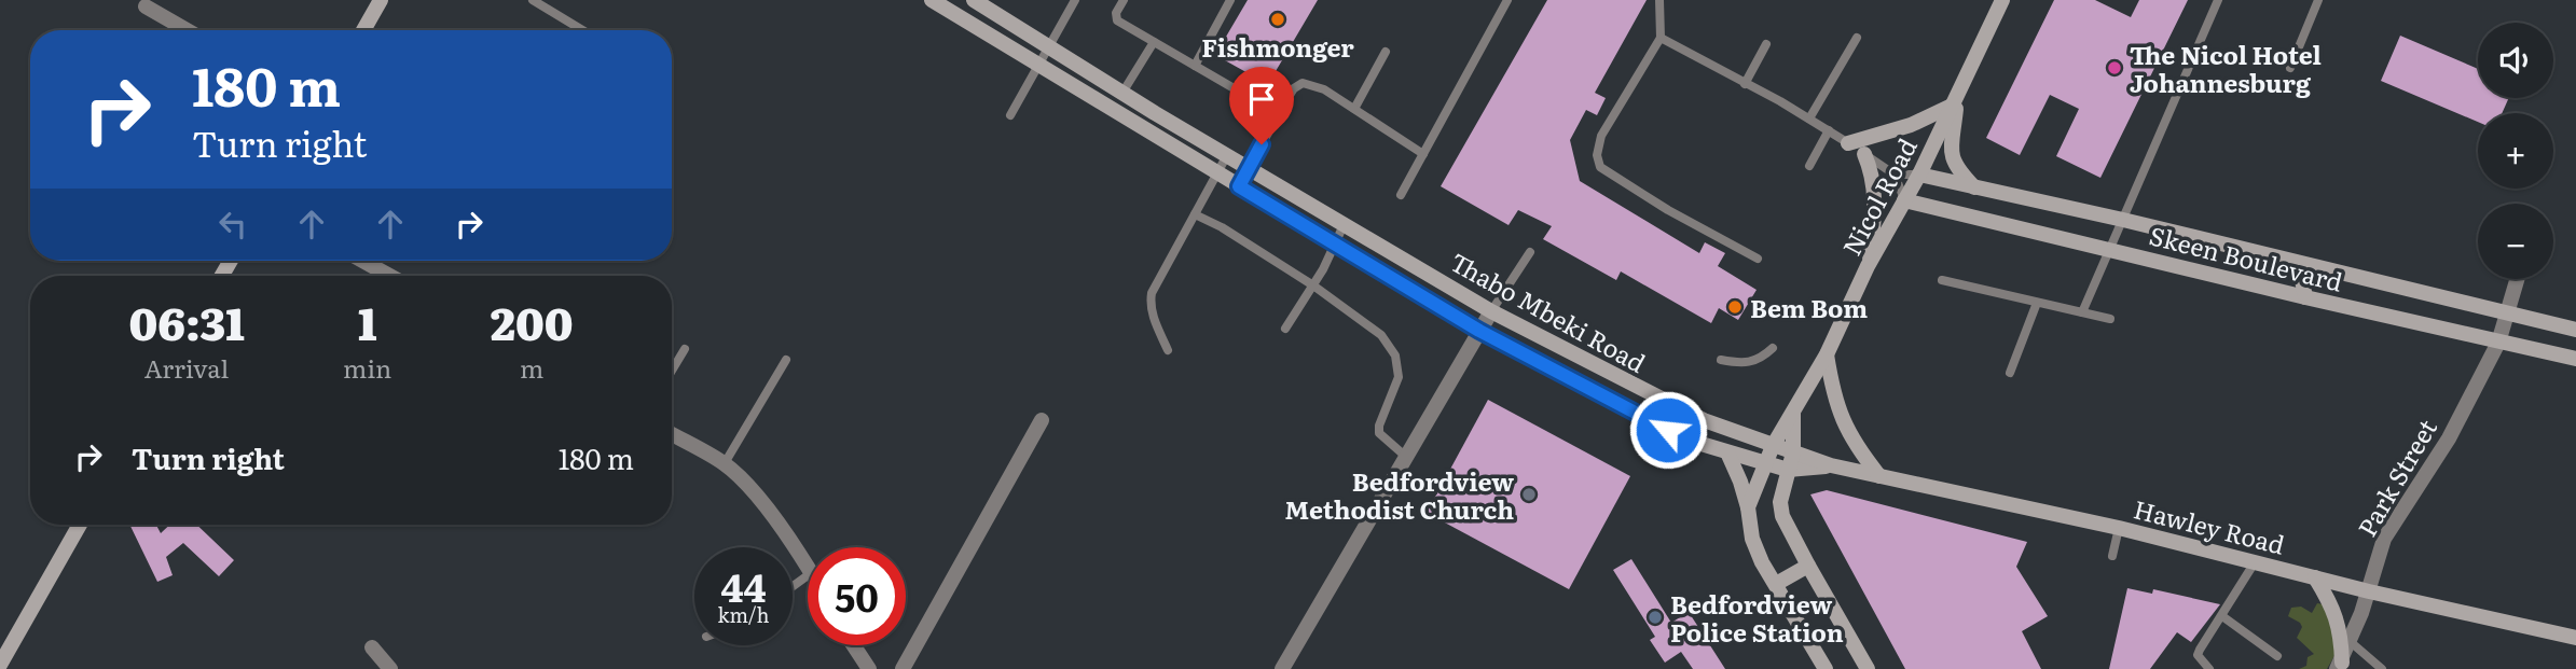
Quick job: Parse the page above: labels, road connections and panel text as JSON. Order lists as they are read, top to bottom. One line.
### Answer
{"streets":{"main road":["Nicol Road","Skeen Boulevard","Thabo Mbeki Road","Hawley Road"],"street":["Park Street"]},"crossings":[["Nicol Road","Skeen Boulevard"],["Nicol Road","Thabo Mbeki Road"],["Nicol Road","Hawley Road"],["Skeen Boulevard","Park Street"],["Thabo Mbeki Road","Hawley Road"],["Park Street","Hawley Road"]],"places":["Fishmonger","The Nicol Hotel Johannesburg","Bem Bom","Bedfordview Methodist Church","Bedfordview Police Station"],"page":{"map_buttons":["+","−"],"turn":["180 m","Turn right"],"eta":["06:31","Arrival","1","min","200","m"],"list":[{"name":"Turn right","value":"180 m"}],"speed":"44 km/h","limit":"50"}}
